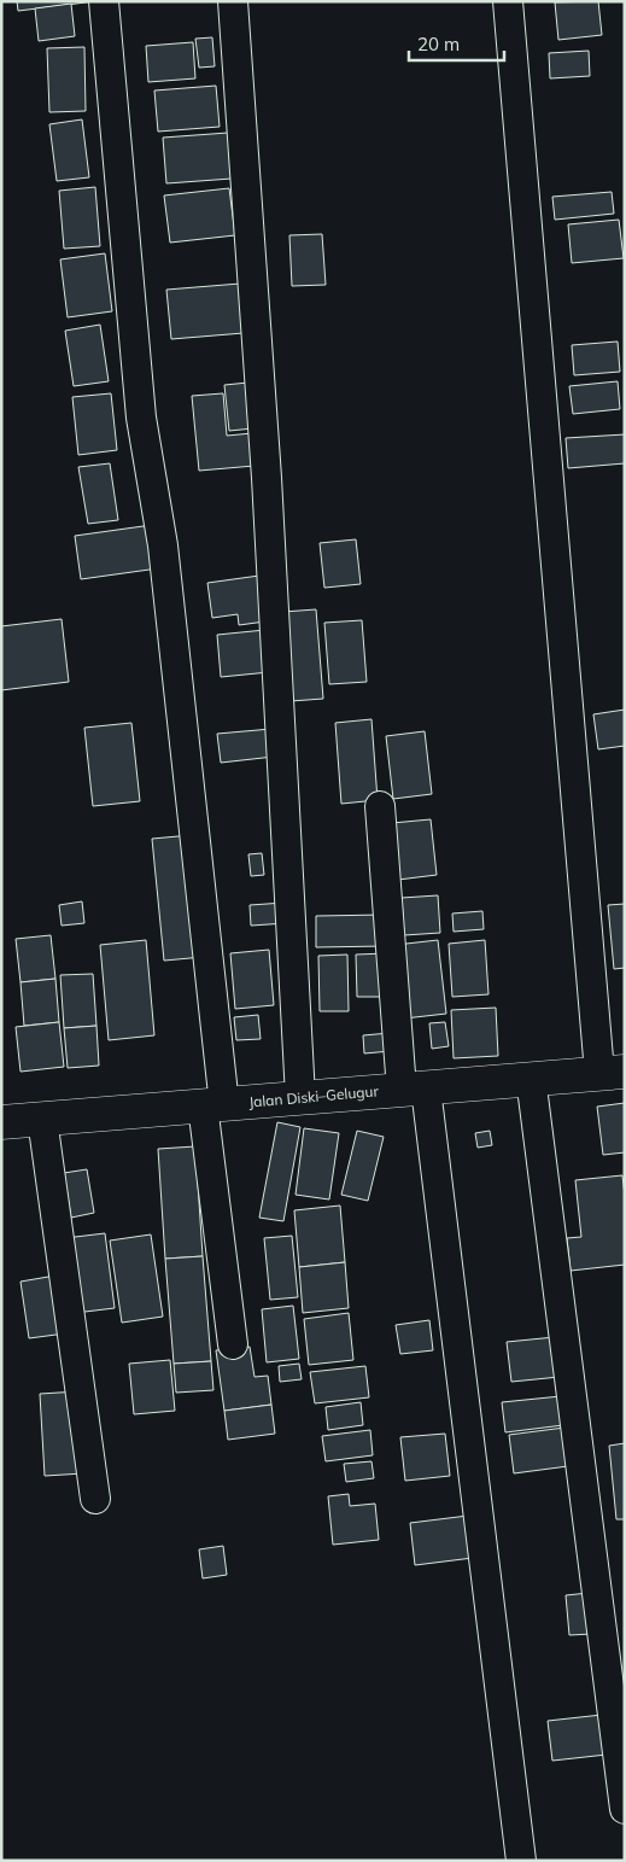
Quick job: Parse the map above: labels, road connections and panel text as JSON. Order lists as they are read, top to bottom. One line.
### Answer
{"streets":{"main road":["Jalan Diski–Gelugur"]},"scale_bar":"20 m"}
